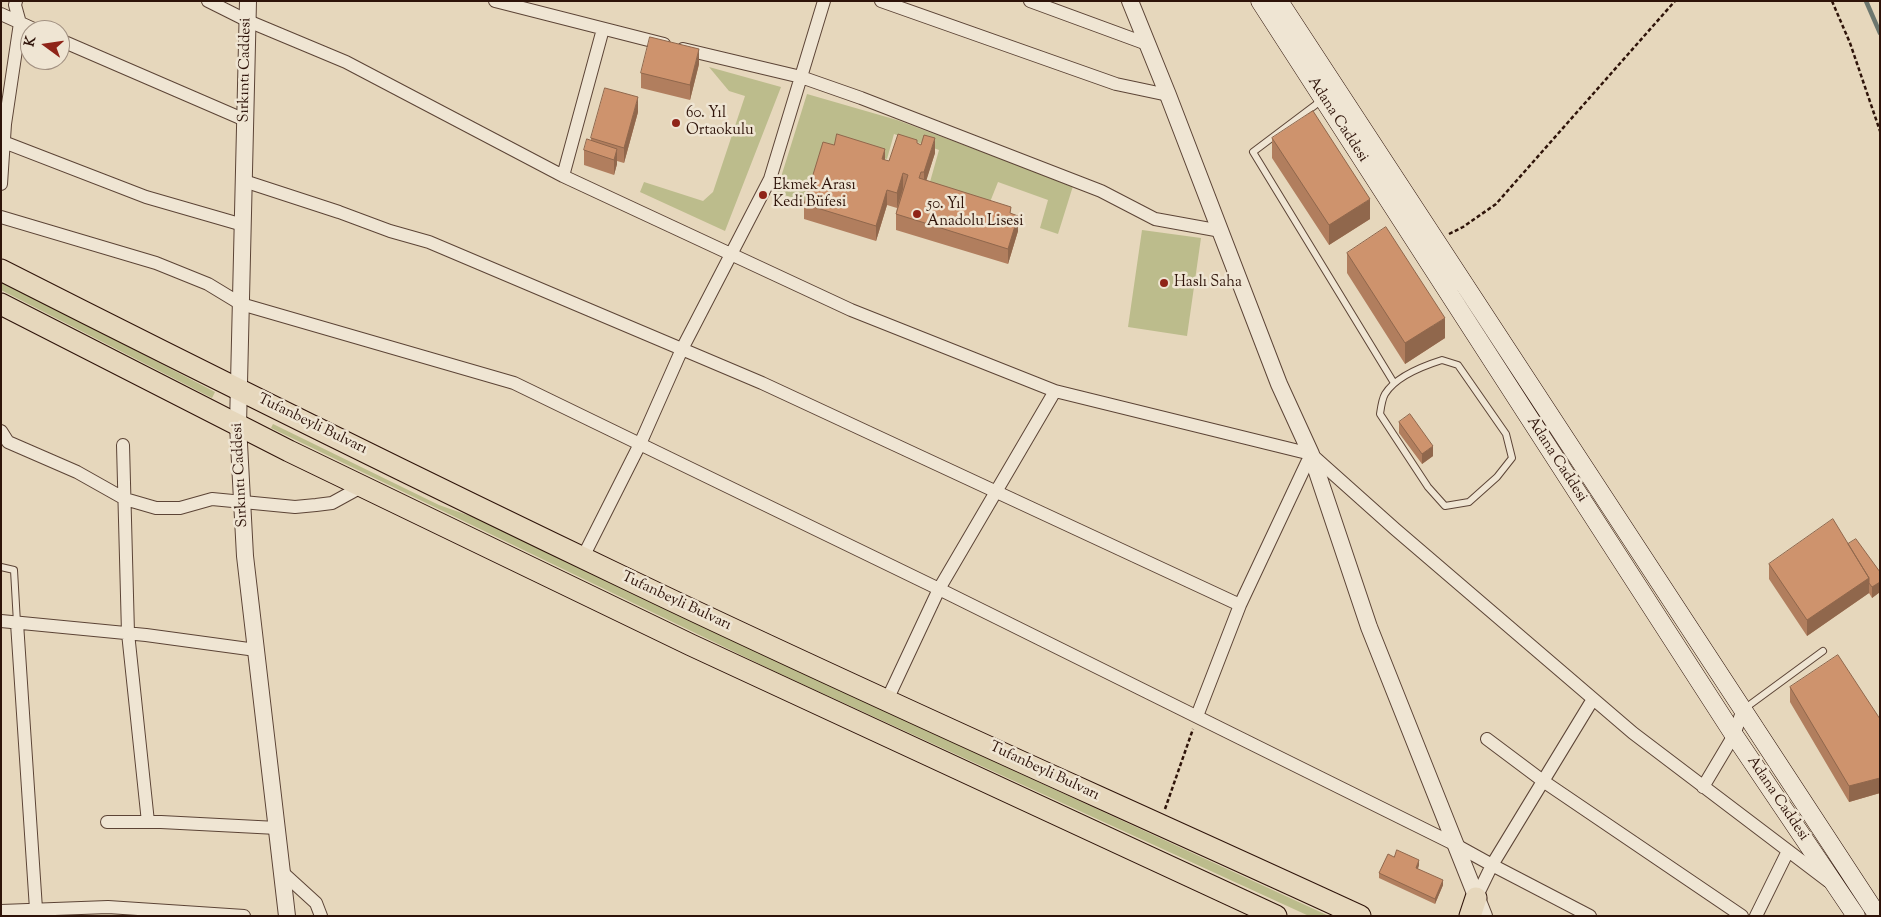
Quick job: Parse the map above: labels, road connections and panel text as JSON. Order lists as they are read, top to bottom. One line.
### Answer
{"streets":{"highway":["Tufanbeyli Bulvarı"],"main road":["Adana Caddesi"],"street":["Sırkıntı Caddesi"]},"crossings":[["Sırkıntı Caddesi","Tufanbeyli Bulvarı"]],"places":["60. Yıl Ortaokulu","Ekmek Arası Kedi Büfesi","50. Yıl Anadolu Lisesi","Haslı Saha"],"north":"left"}
